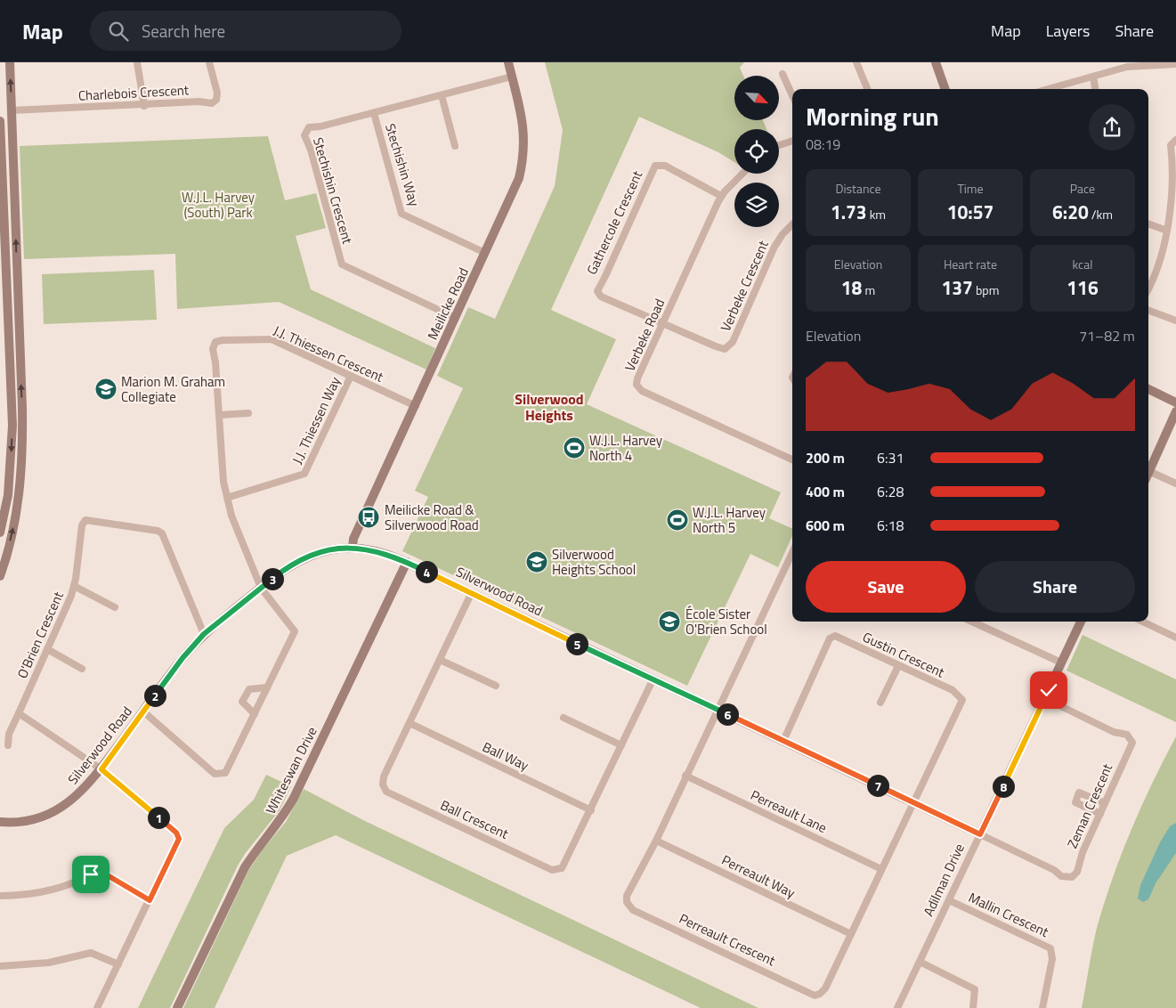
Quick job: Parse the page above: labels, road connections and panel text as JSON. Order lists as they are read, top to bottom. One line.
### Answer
{"streets":{"street":["Charlebois Crescent","Stechishin Way","Stechishin Crescent","Gathercole Crescent","Verbeke Crescent","Meilicke Road","Verbeke Road","J.J. Thiessen Crescent","J.J. Thiessen Way","Silverwood Road","O'Brien Crescent","Gustin Crescent","Ball Way","Whiteswan Drive","Zeman Crescent","Perreault Lane","Ball Crescent","Perreault Way","Adilman Drive","Mallin Crescent","Perreault Crescent"]},"crossings":[["Stechishin Way","Stechishin Crescent"],["Stechishin Way","Meilicke Road"],["Stechishin Crescent","Meilicke Road"],["Gathercole Crescent","Verbeke Crescent"],["Gathercole Crescent","Verbeke Road"],["Verbeke Crescent","Verbeke Road"],["Meilicke Road","J.J. Thiessen Crescent"],["Meilicke Road","Silverwood Road"],["J.J. Thiessen Crescent","J.J. Thiessen Way"],["J.J. Thiessen Crescent","Silverwood Road"],["Silverwood Road","O'Brien Crescent"],["Silverwood Road","Gustin Crescent"],["Silverwood Road","Whiteswan Drive"],["Silverwood Road","Zeman Crescent"],["Silverwood Road","Ball Crescent"],["Silverwood Road","Adilman Drive"],["Silverwood Road","Perreault Crescent"],["Gustin Crescent","Perreault Crescent"],["Ball Way","Ball Crescent"],["Zeman Crescent","Adilman Drive"],["Perreault Lane","Perreault Crescent"],["Perreault Way","Perreault Crescent"],["Adilman Drive","Mallin Crescent"]],"districts":["Silverwood Heights"],"parks":["W.J.L. Harvey (South) Park"],"places":{"school or university":["Marion M. Graham Collegiate","Silverwood Heights School","École Sister O'Brien School"],"sports":["W.J.L. Harvey North 4","W.J.L. Harvey North 5"],"bus stop":["Meilicke Road & Silverwood Road"]},"north":"bottom right","page":{"header":"Map","search":"Search here","nav":["Map","Layers","Share"],"heading":["Morning run","08:19"],"stats":[["Distance","1.73 km"],["Time","10:57"],["Pace","6:20 /km"],["Elevation","18 m"],["Heart rate","137 bpm"],["kcal","116"]],"chart":["Elevation","71–82 m"],"list":[{"name":"200 m","note":"6:31"},{"name":"400 m","note":"6:28"},{"name":"600 m","note":"6:18"}],"buttons":["Save","Share"],"pins":["4","3","5","2","6","7","8","1"]}}
